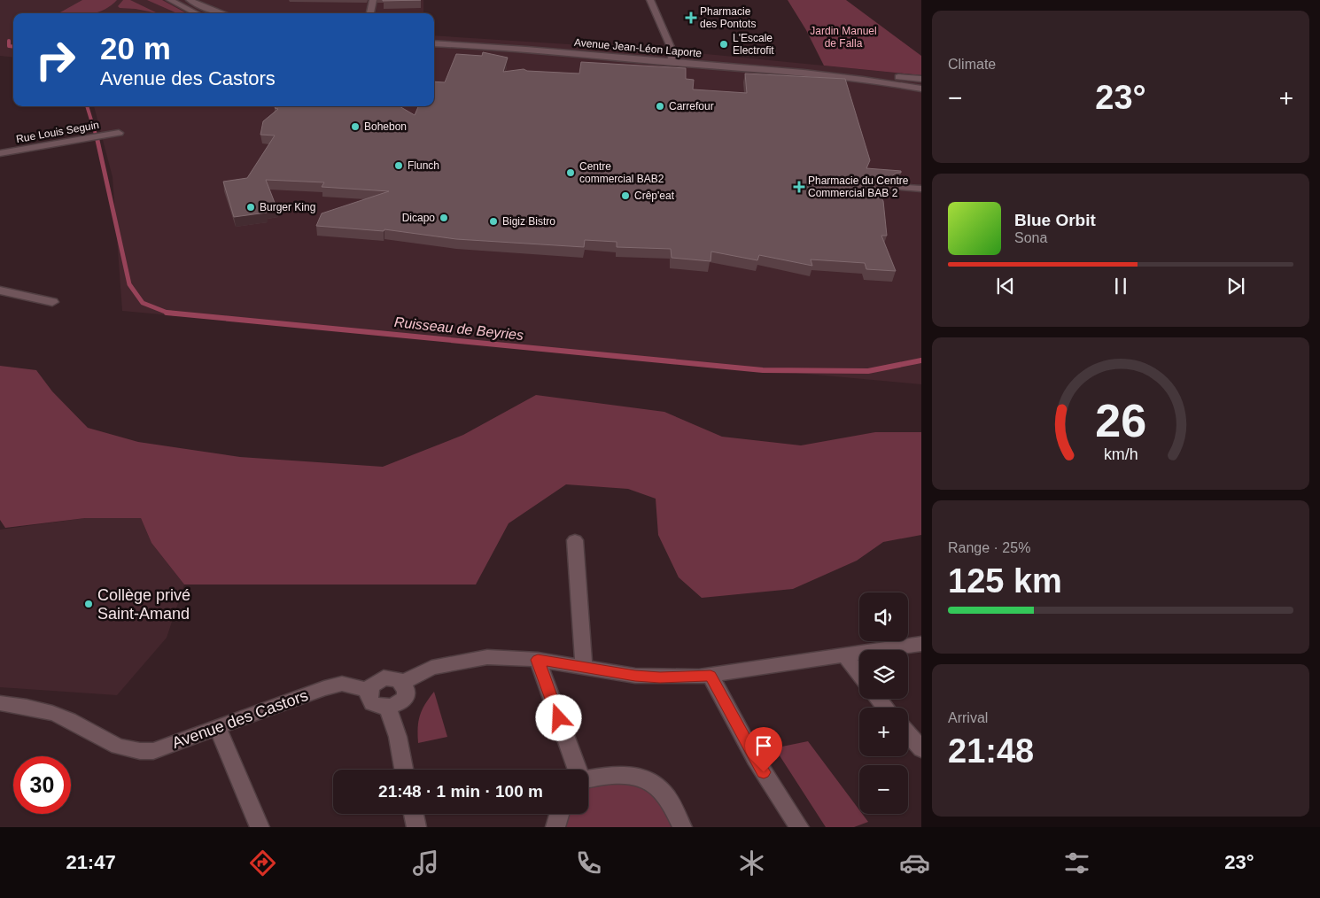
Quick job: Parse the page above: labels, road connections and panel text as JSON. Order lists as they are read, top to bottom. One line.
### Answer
{"streets":{"street":["Avenue Jean-Léon Laporte","Rue Louis Seguin","Avenue des Castors"]},"water":["Ruisseau de Beyries"],"parks":["Jardin Manuel de Falla"],"places":{"health":["Pharmacie des Pontots","Pharmacie du Centre Commercial BAB 2"],"other":["L'Escale Electrofit","Carrefour","Bohebon","Flunch","Centre commercial BAB2","Crêp'eat","Burger King","Dicapo","Bigiz Bistro","Collège privé Saint-Amand"]},"page":{"tile":["Climate",["Range · 25%","125 km"],["Arrival","21:48"]],"turn":["20 m","Avenue des Castors"],"heat":["−","23°","+"],"song":["Blue Orbit","Sona"],"map_buttons":["+","−"],"limit":"30","trip":"21:48 · 1 min · 100 m","tabs":["21:47","23°"],"gauge":["26","km/h"]}}
